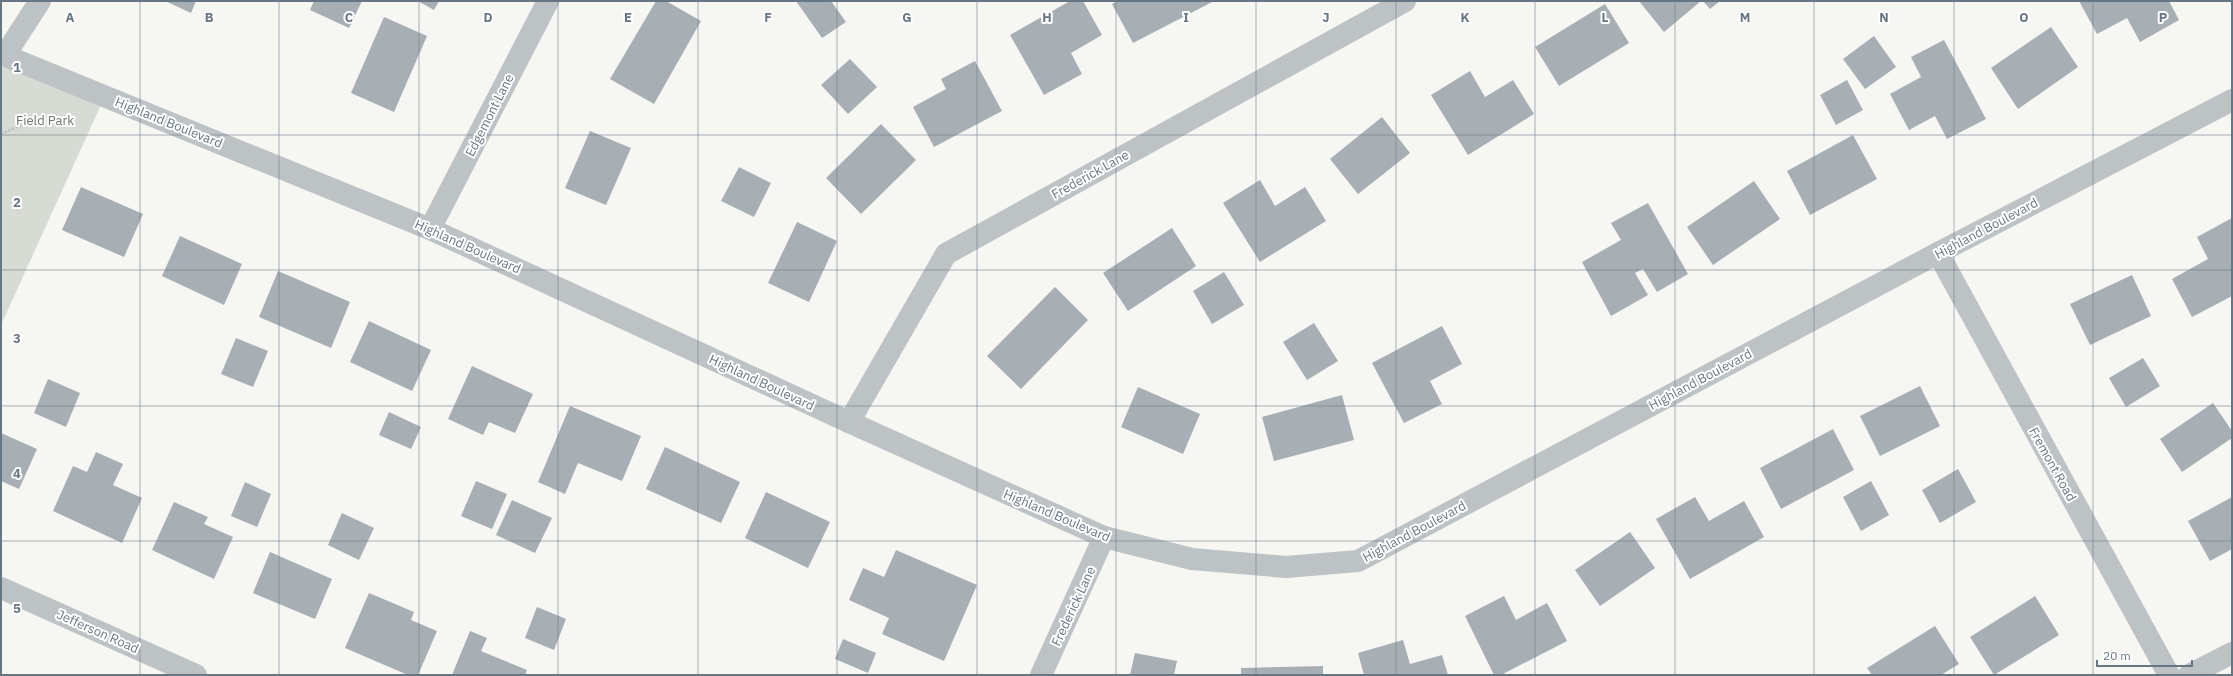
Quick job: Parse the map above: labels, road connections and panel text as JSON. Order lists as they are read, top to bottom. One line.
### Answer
{"streets":{"street":["Edgemont Lane","Highland Boulevard","Frederick Lane","Fremont Road","Jefferson Road"]},"crossings":[["Edgemont Lane","Highland Boulevard"],["Highland Boulevard","Frederick Lane"],["Highland Boulevard","Fremont Road"]],"parks":["Field Park"],"scale_bar":"20 m","grid":{"columns":["A","B","C","D","E","F","G","H","I","J","K","L","M","N","O","P"],"rows":["1","2","3","4","5"]}}
